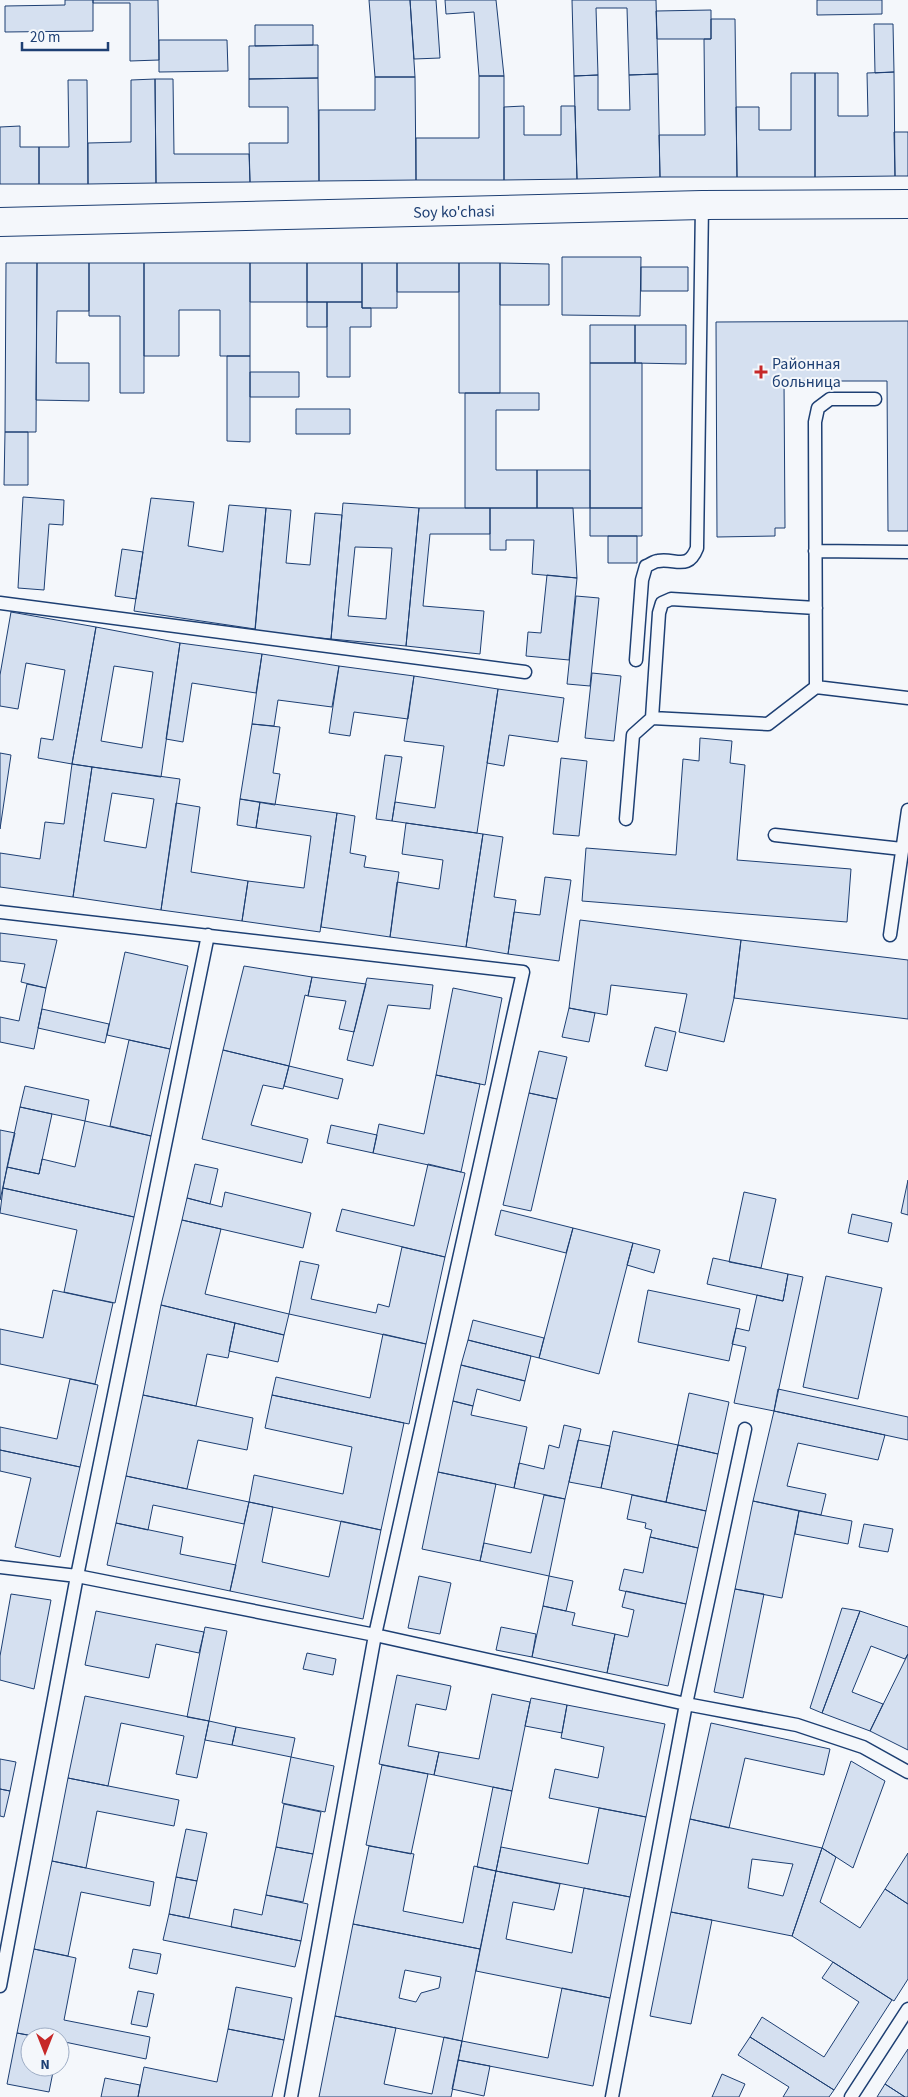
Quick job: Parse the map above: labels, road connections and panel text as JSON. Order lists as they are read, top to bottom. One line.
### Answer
{"streets":{"main road":["Soy ko'chasi"]},"places":{"health":["Районная больница"]},"scale_bar":"20 m","north":"bottom"}
